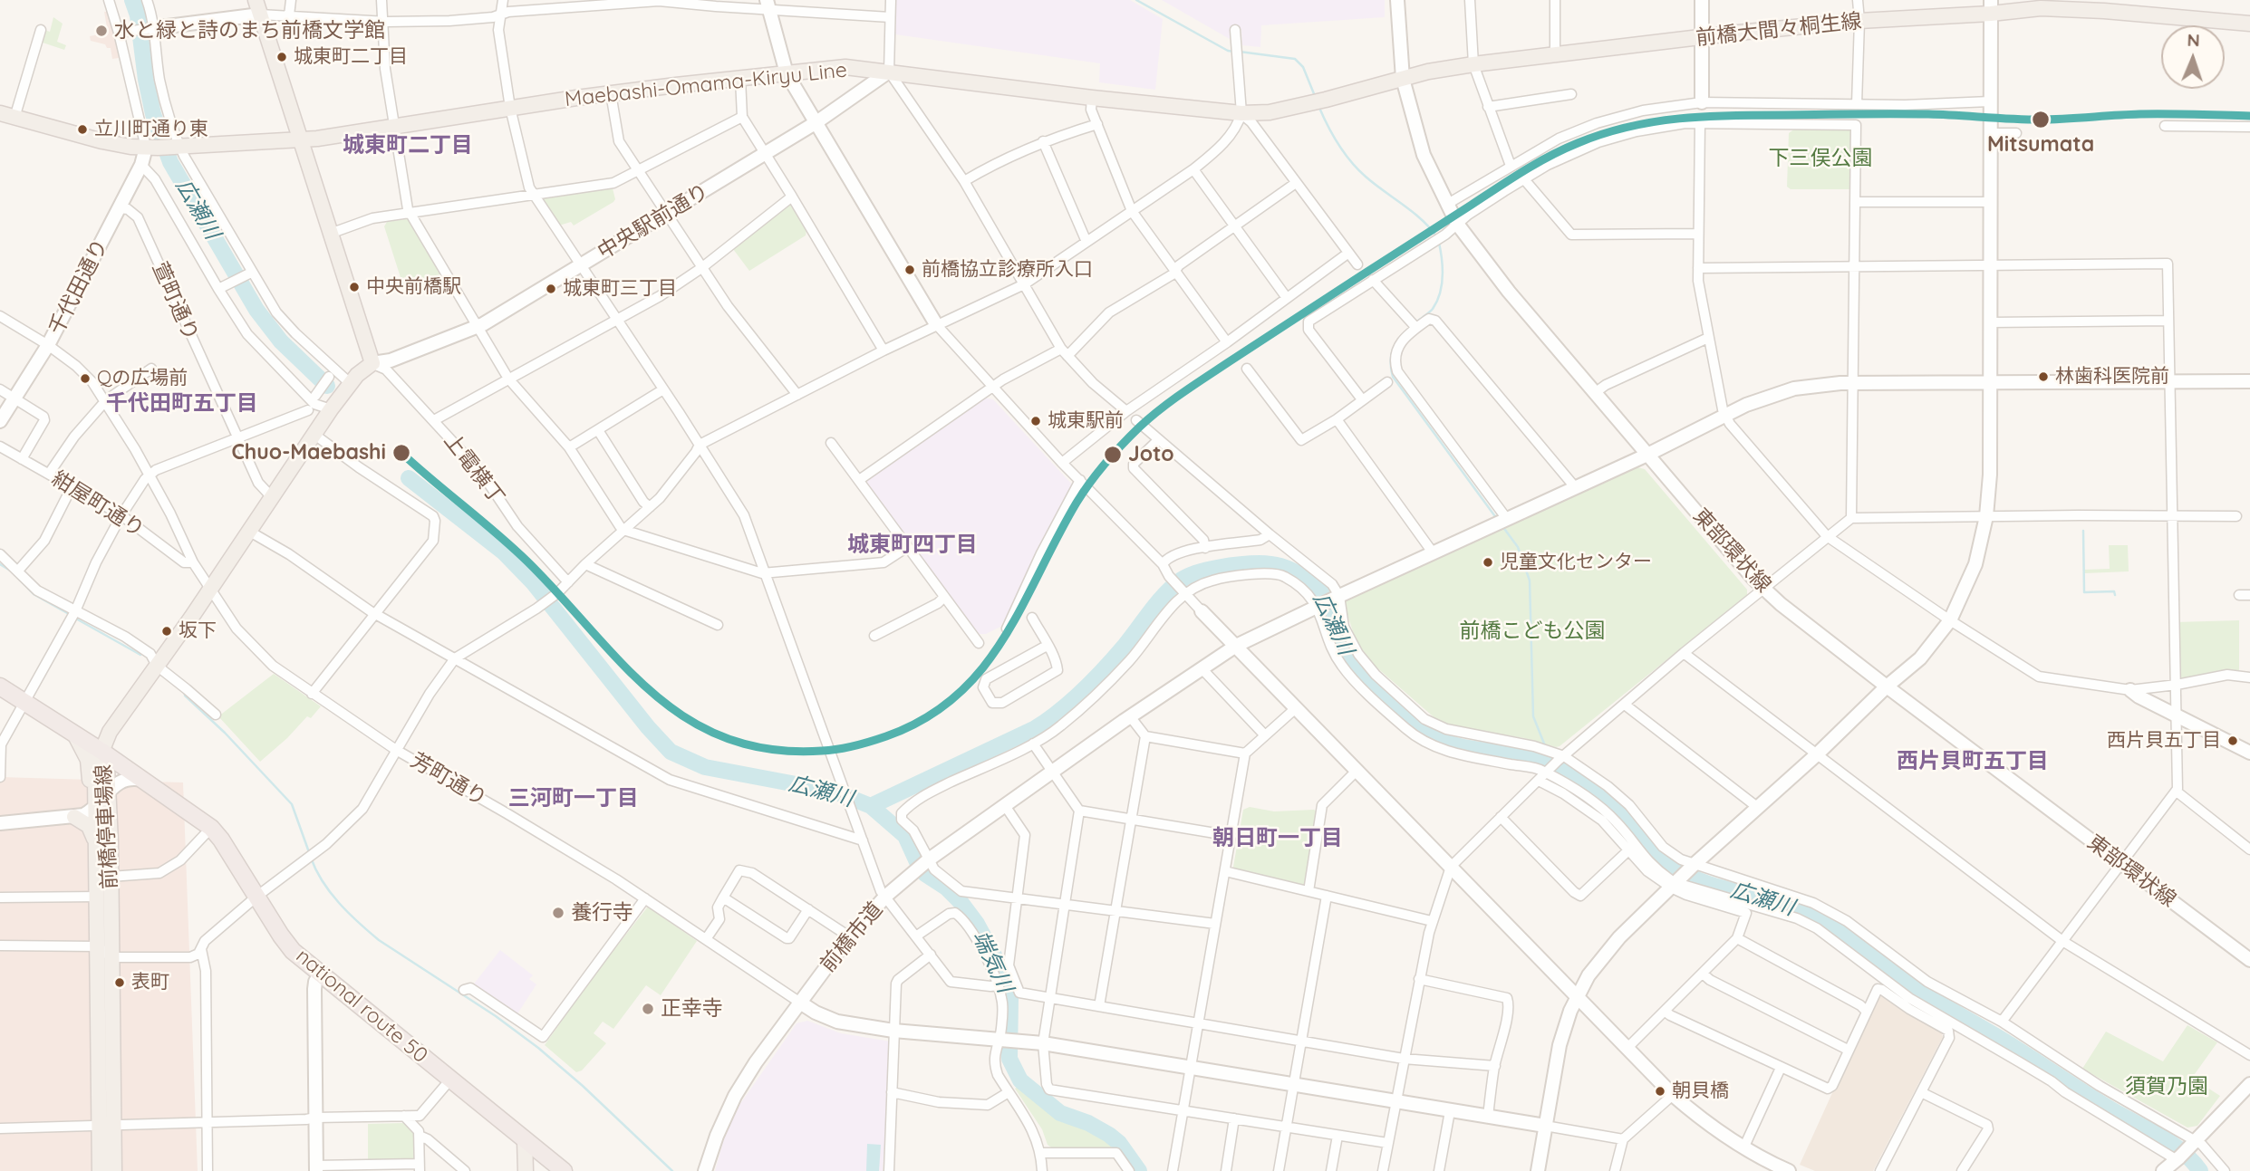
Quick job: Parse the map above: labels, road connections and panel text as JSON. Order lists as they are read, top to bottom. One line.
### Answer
{"streets":{"highway":["national route 50"],"main road":["前橋大間々桐生線","Maebashi-Omama-Kiryu Line","前橋停車場線"],"street":["中央駅前通り","千代田通り","萱町通り","上電横丁","紺屋町通り","東部環状線","芳町通り","前橋市道"]},"crossings":[["前橋大間々桐生線","Maebashi-Omama-Kiryu Line"],["前橋大間々桐生線","東部環状線"],["Maebashi-Omama-Kiryu Line","中央駅前通り"],["Maebashi-Omama-Kiryu Line","千代田通り"],["Maebashi-Omama-Kiryu Line","前橋市道"],["中央駅前通り","上電横丁"],["中央駅前通り","前橋市道"],["千代田通り","萱町通り"],["千代田通り","芳町通り"],["紺屋町通り","芳町通り"],["芳町通り","前橋市道"],["前橋停車場線","national route 50"]],"districts":["城東町二丁目","千代田町五丁目","城東町四丁目","西片貝町五丁目","三河町一丁目","朝日町一丁目"],"water":["広瀬川","端気川"],"parks":["下三俣公園","前橋こども公園","須賀乃園"],"places":["水と緑と詩のまち前橋文学館","城東町二丁目","Mitsumata","立川町通り東","前橋協立診療所入口","中央前橋駅","城東町三丁目","林歯科医院前","Qの広場前","城東駅前","Chuo-Maebashi","Joto","児童文化センター","坂下","西片貝五丁目","養行寺","表町","正幸寺","朝貝橋"],"north":"top"}
